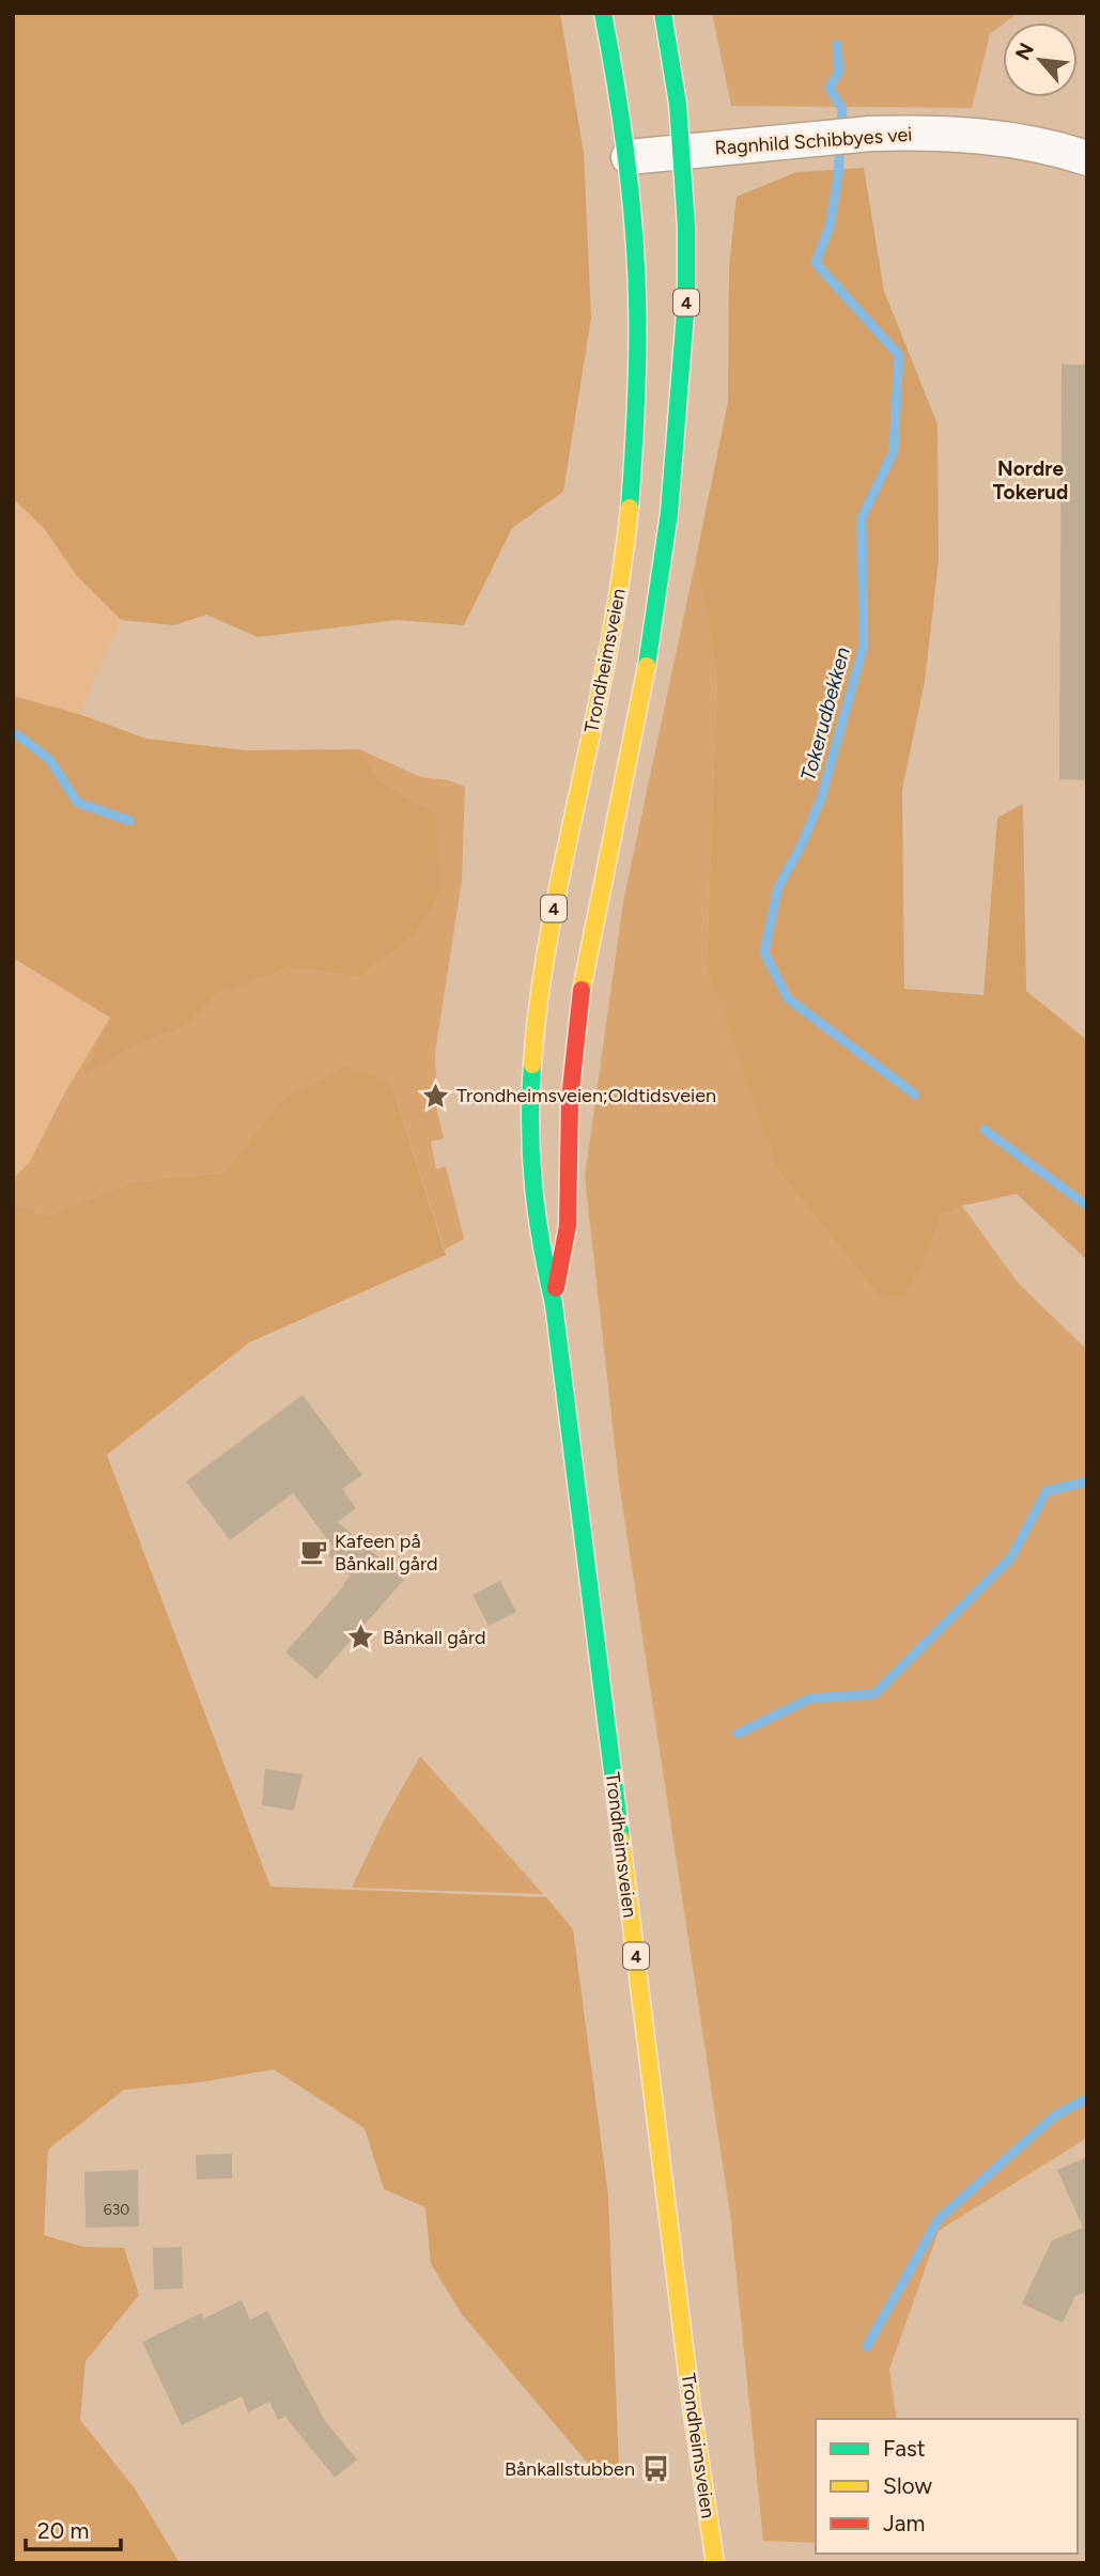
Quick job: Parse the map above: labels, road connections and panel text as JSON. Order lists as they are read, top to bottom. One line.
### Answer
{"streets":{"highway":["4","Trondheimsveien"],"street":["Ragnhild Schibbyes vei"]},"crossings":[["Ragnhild Schibbyes vei","Trondheimsveien"]],"districts":["Nordre Tokerud"],"water":["Tokerudbekken"],"places":{"place":["Trondheimsveien;Oldtidsveien","Bånkall gård"],"cafe":["Kafeen på Bånkall gård"],"bus stop":["Bånkallstubben"]},"house_numbers":["630"],"legend":["Fast","Slow","Jam"],"scale_bar":"20 m","north":"top left"}
